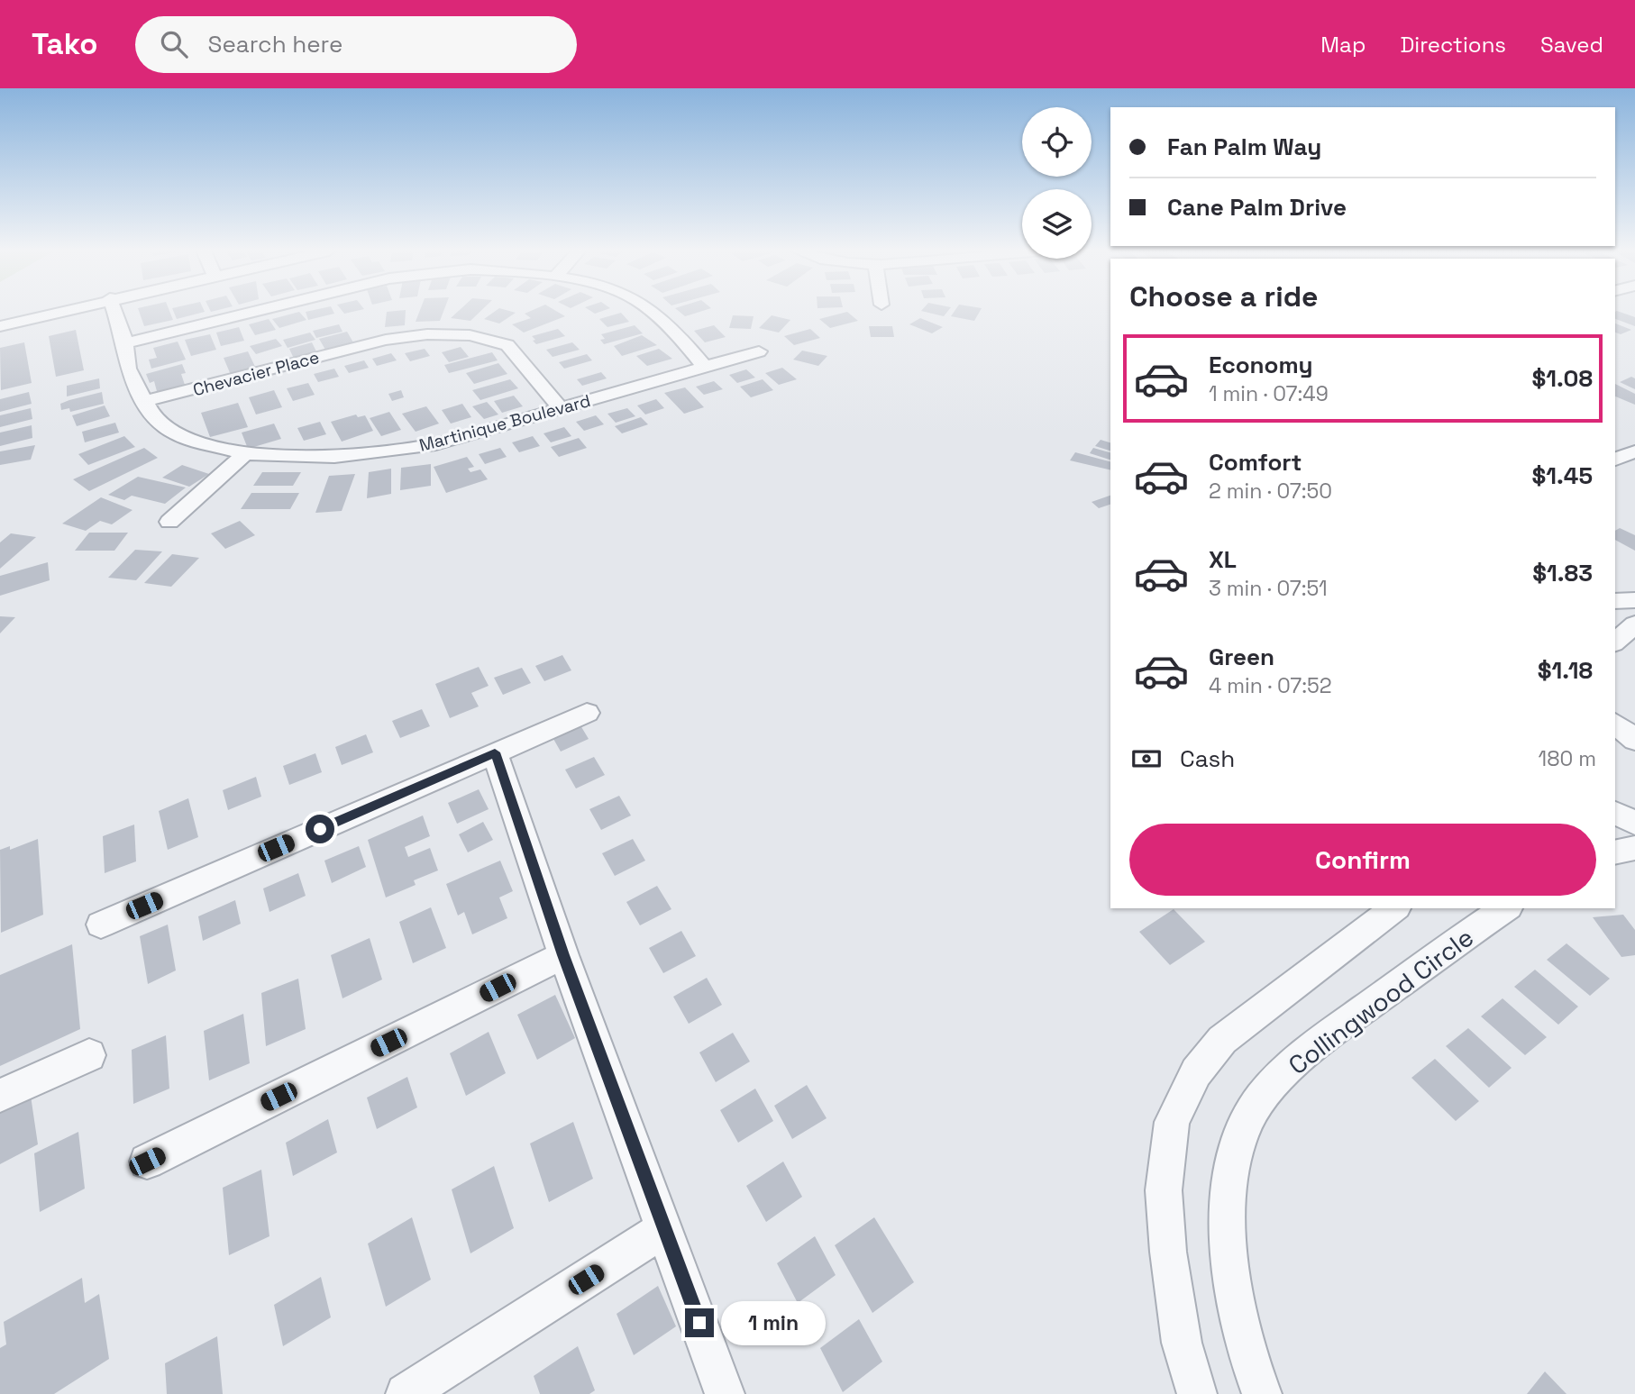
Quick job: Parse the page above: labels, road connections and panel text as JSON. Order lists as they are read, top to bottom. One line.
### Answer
{"streets":{"street":["Chevacier Place","Martinique Boulevard","Collingwood Circle"]},"crossings":[["Chevacier Place","Martinique Boulevard"]],"page":{"header":"Tako","search":"Search here","nav":["Map","Directions","Saved"],"banner":["Fan Palm Way","Cane Palm Drive"],"heading":"Choose a ride","list":[{"name":"Economy","note":"1 min · 07:49","value":"$1.08"},{"name":"Comfort","note":"2 min · 07:50","value":"$1.45"},{"name":"XL","note":"3 min · 07:51","value":"$1.83"},{"name":"Green","note":"4 min · 07:52","value":"$1.18"}],"pay":["Cash","180 m"],"buttons":"Confirm","bubble":"1 min"}}
